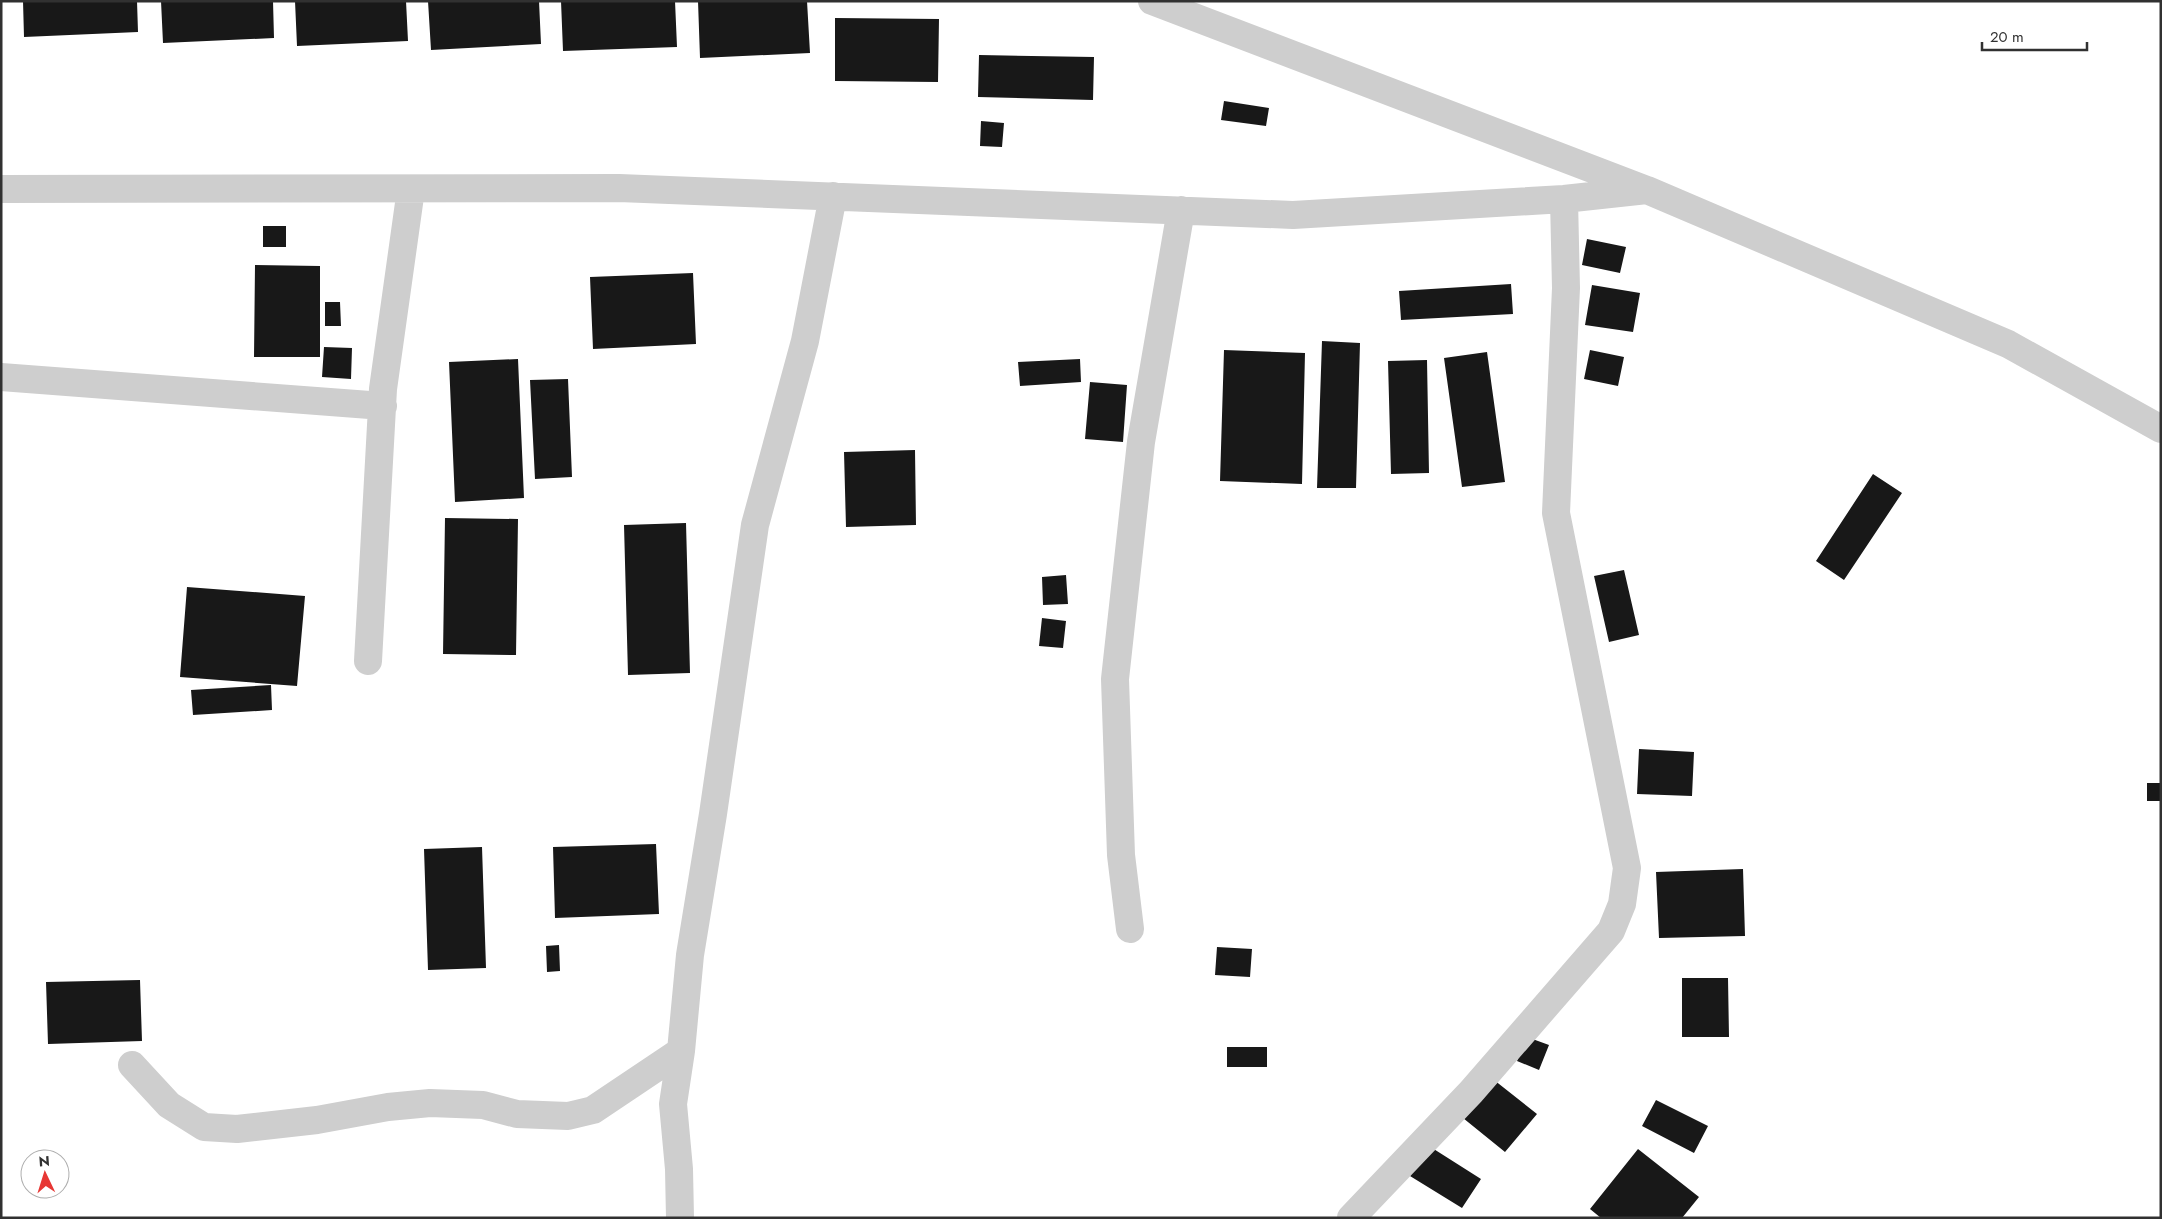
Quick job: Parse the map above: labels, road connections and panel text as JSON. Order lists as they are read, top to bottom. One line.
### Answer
{"scale_bar":"20 m","north":"top"}
